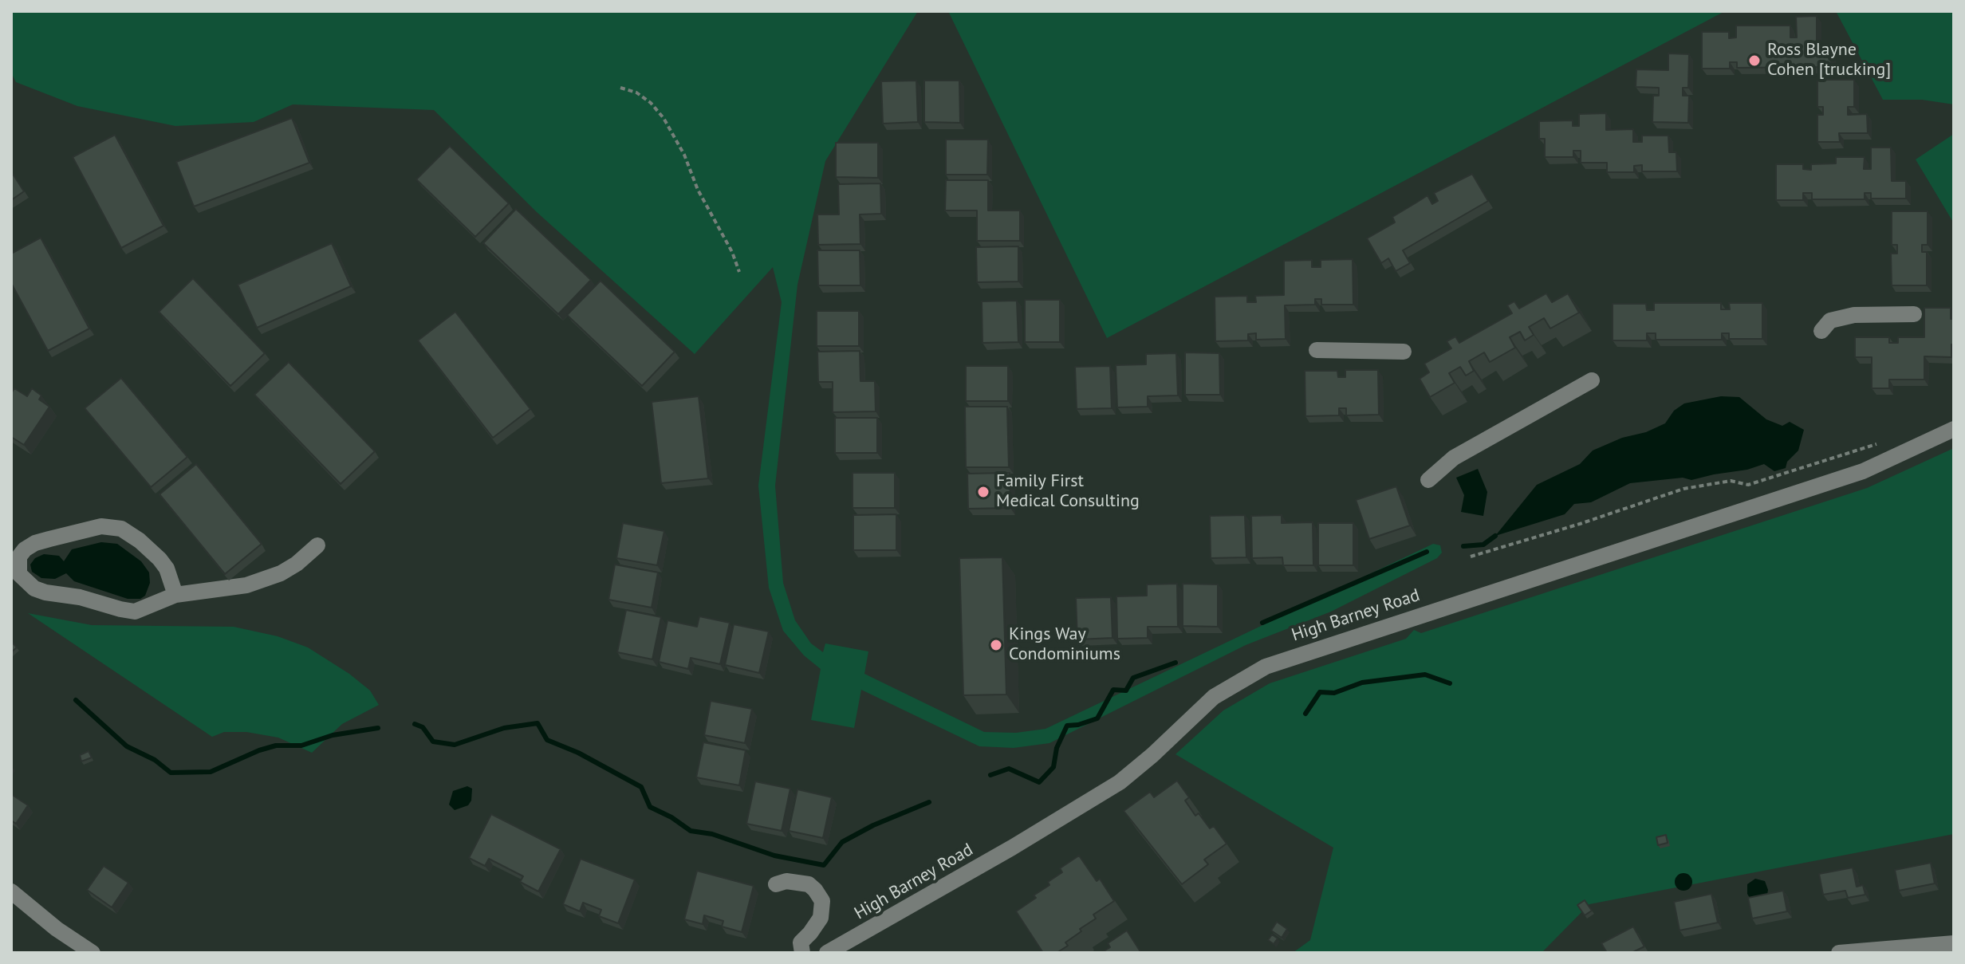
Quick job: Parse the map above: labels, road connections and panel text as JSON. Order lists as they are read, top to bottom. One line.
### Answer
{"streets":{"street":["High Barney Road"]},"places":["Ross Blayne Cohen [trucking]","Family First Medical Consulting","Kings Way Condominiums"]}
